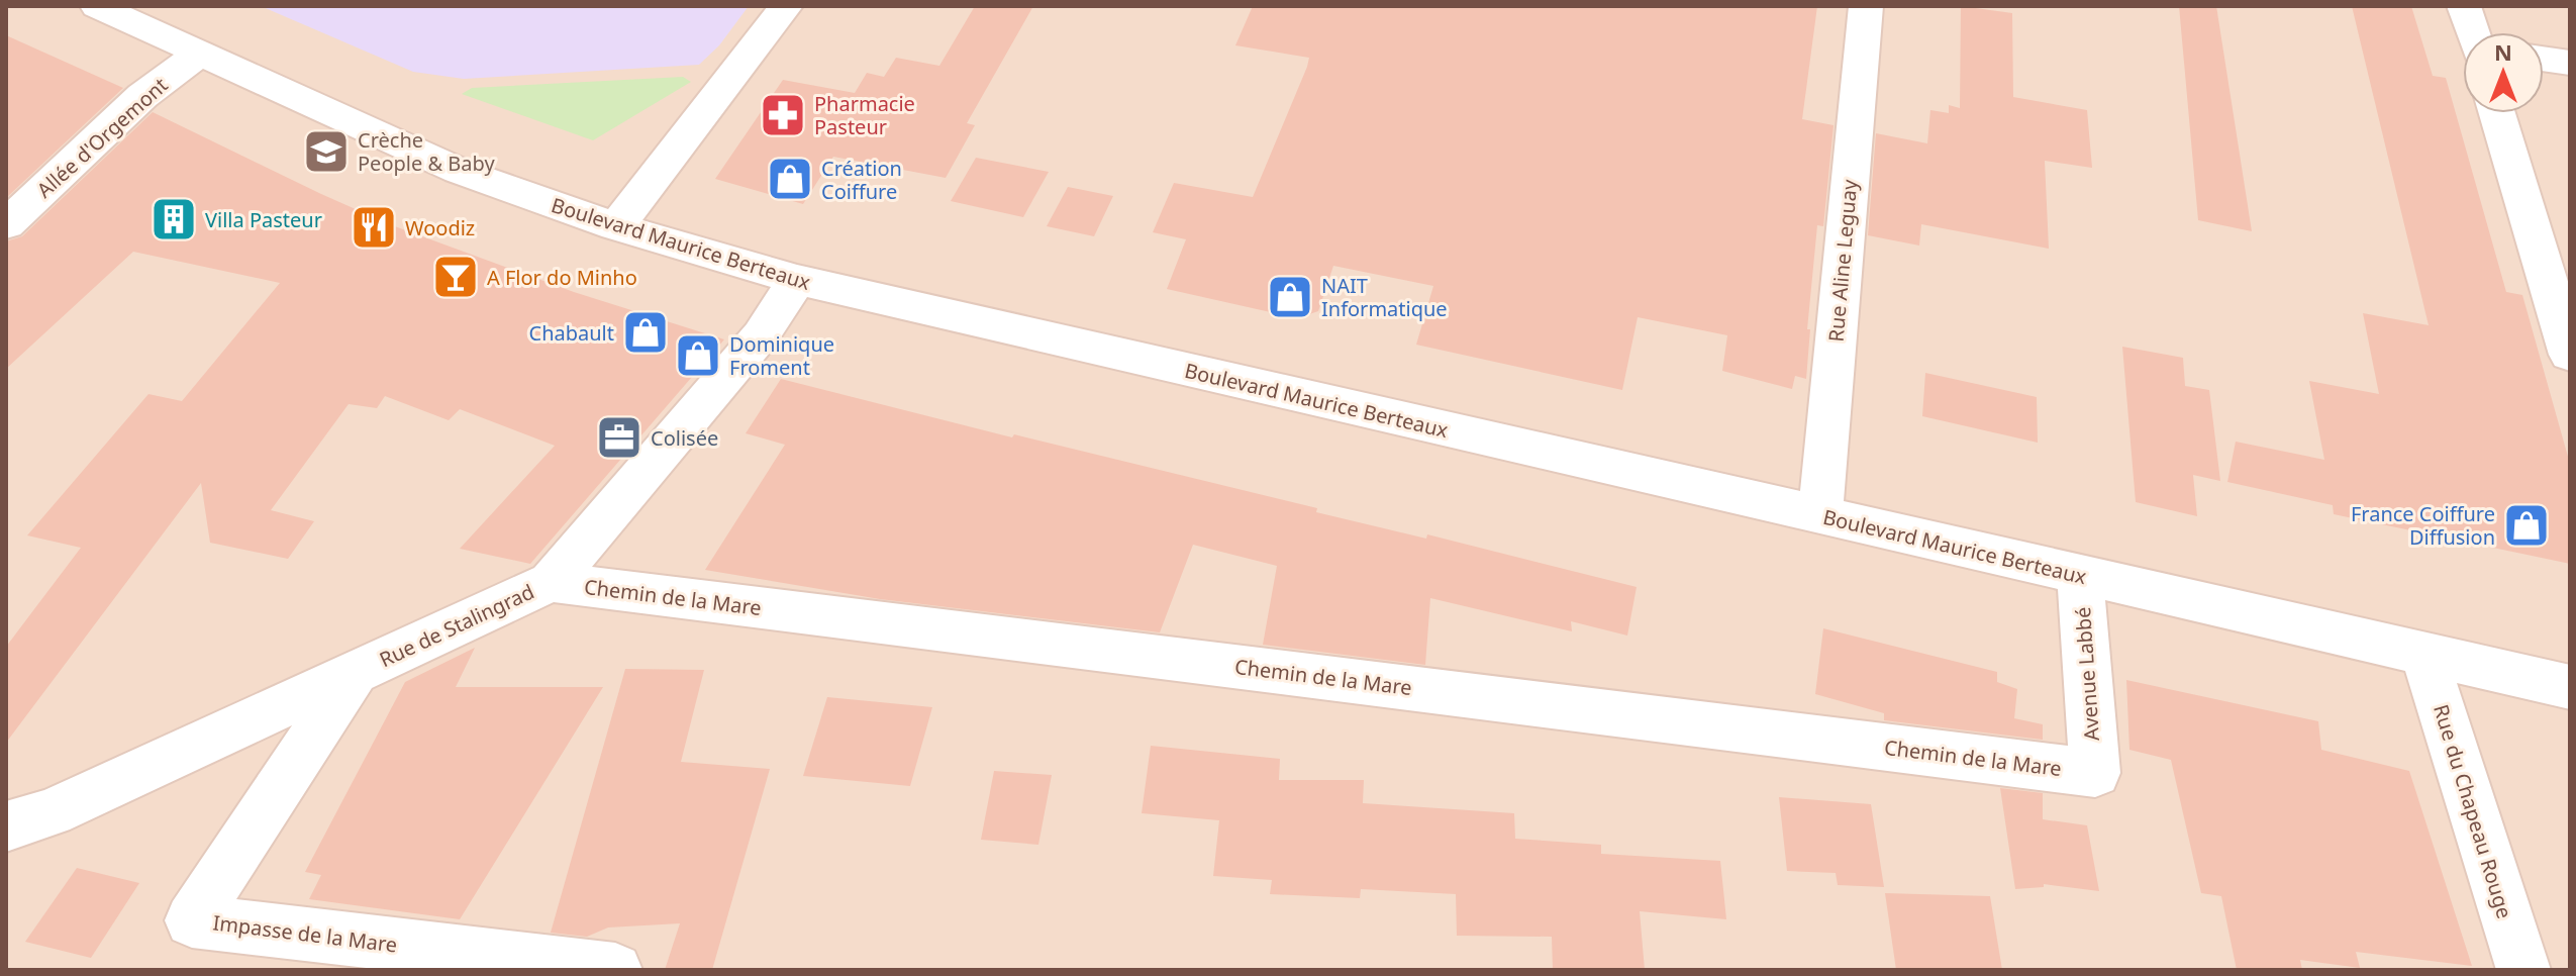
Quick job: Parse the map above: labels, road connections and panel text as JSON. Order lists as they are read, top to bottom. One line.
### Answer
{"streets":{"street":["Allée d'Orgemont","Boulevard Maurice Berteaux","Rue Aline Leguay","Chemin de la Mare","Rue de Stalingrad","Avenue Labbé","Rue du Chapeau Rouge","Impasse de la Mare"]},"crossings":[["Allée d'Orgemont","Boulevard Maurice Berteaux"],["Boulevard Maurice Berteaux","Rue Aline Leguay"],["Boulevard Maurice Berteaux","Rue de Stalingrad"],["Boulevard Maurice Berteaux","Avenue Labbé"],["Boulevard Maurice Berteaux","Rue du Chapeau Rouge"],["Chemin de la Mare","Rue de Stalingrad"],["Chemin de la Mare","Avenue Labbé"],["Rue de Stalingrad","Impasse de la Mare"]],"places":{"pharmacy":["Pharmacie Pasteur"],"school or university":["Crèche People & Baby"],"shop":["Création Coiffure","NAIT Informatique","Chabault","Dominique Froment","France Coiffure Diffusion"],"building":["Villa Pasteur"],"restaurant":["Woodiz"],"bar":["A Flor do Minho"],"office":["Colisée"]},"north":"top"}
